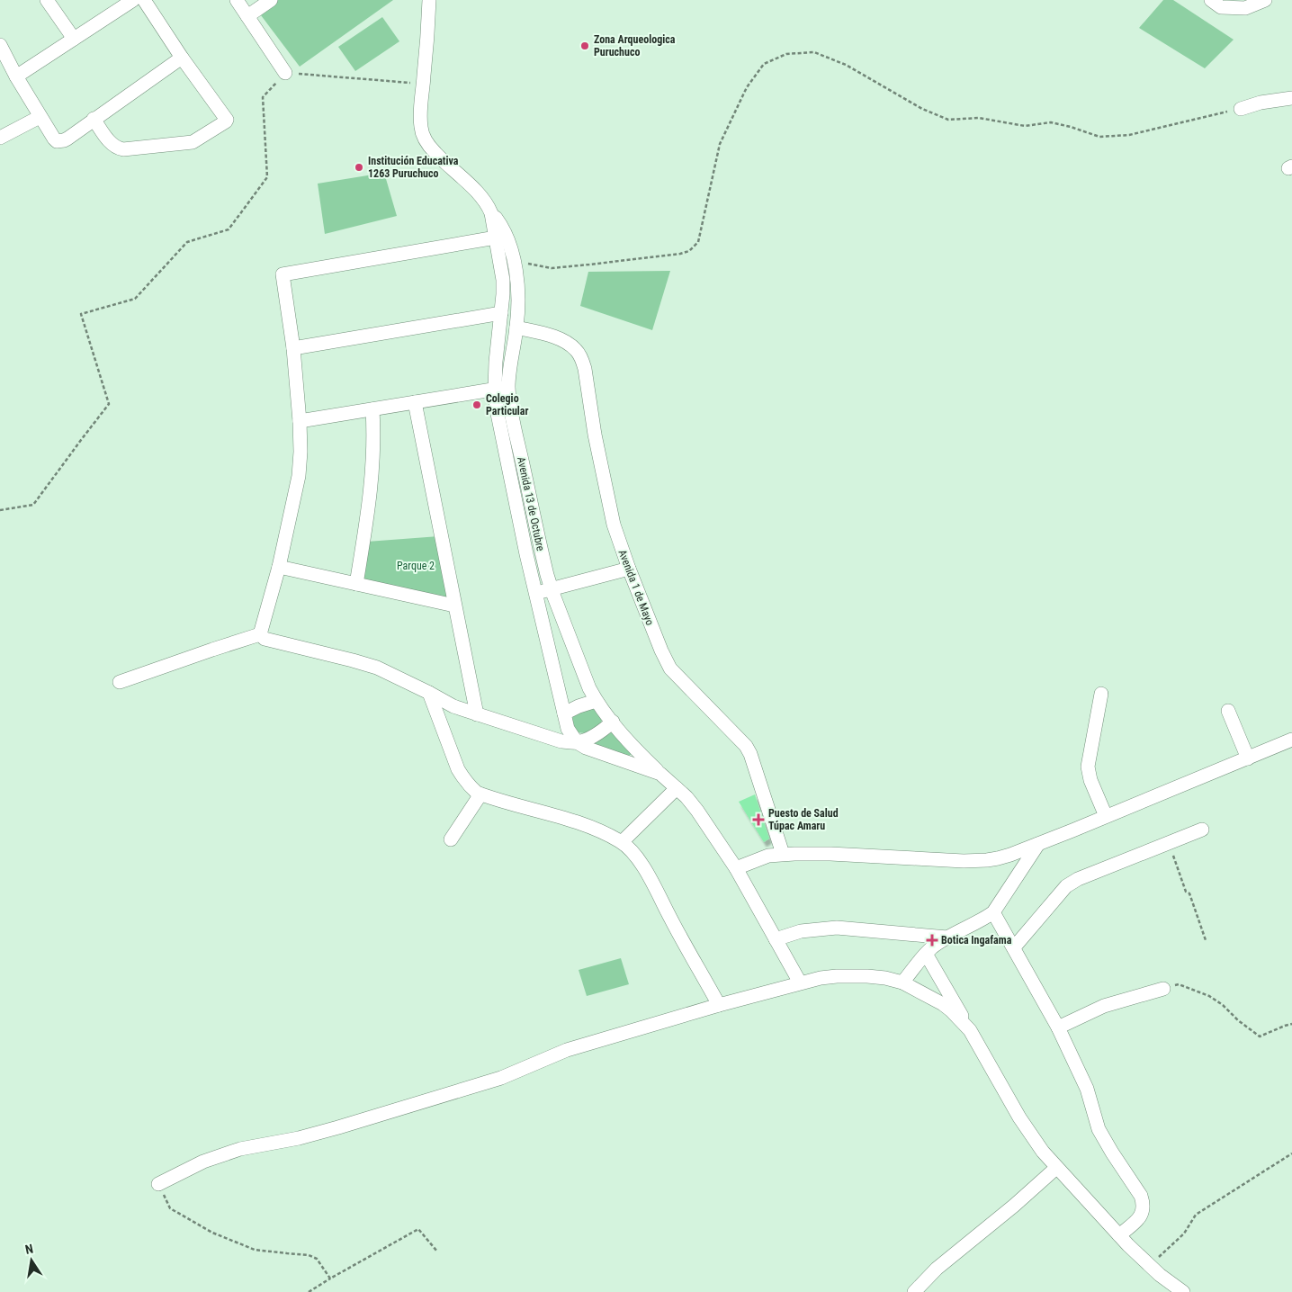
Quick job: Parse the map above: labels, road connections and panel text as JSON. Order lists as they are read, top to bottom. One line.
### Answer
{"streets":{"street":["Avenida 13 de Octubre","Avenida 1 de Mayo"]},"crossings":[["Avenida 13 de Octubre","Avenida 1 de Mayo"]],"parks":["Parque 2"],"places":{"other":["Zona Arqueologica Puruchuco","Institución Educativa 1263 Puruchuco","Colegio Particular"],"health":["Puesto de Salud Túpac Amaru","Botica Ingafama"]},"north":"top"}
